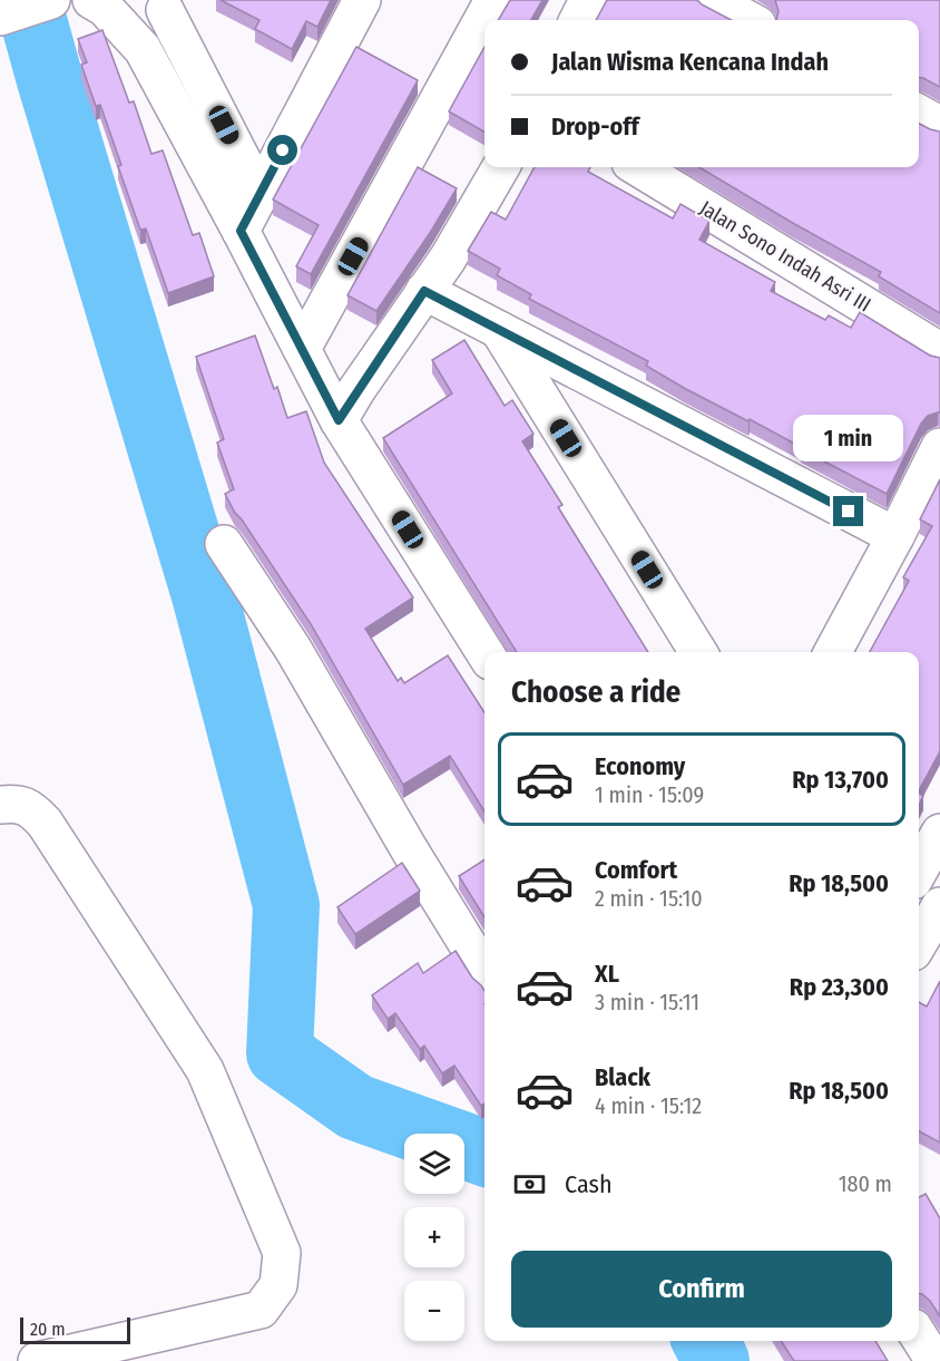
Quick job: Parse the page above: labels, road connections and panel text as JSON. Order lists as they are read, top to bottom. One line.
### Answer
{"streets":{"street":["Jalan Sono Indah Asri III"]},"scale_bar":"20 m","page":{"banner":["Jalan Wisma Kencana Indah","Drop-off"],"bubble":"1 min","heading":"Choose a ride","list":[{"name":"Economy","note":"1 min · 15:09","value":"Rp 13,700"},{"name":"Comfort","note":"2 min · 15:10","value":"Rp 18,500"},{"name":"XL","note":"3 min · 15:11","value":"Rp 23,300"},{"name":"Black","note":"4 min · 15:12","value":"Rp 18,500"}],"map_buttons":["+","−"],"pay":["Cash","180 m"],"buttons":"Confirm","scale":"20 m"}}
